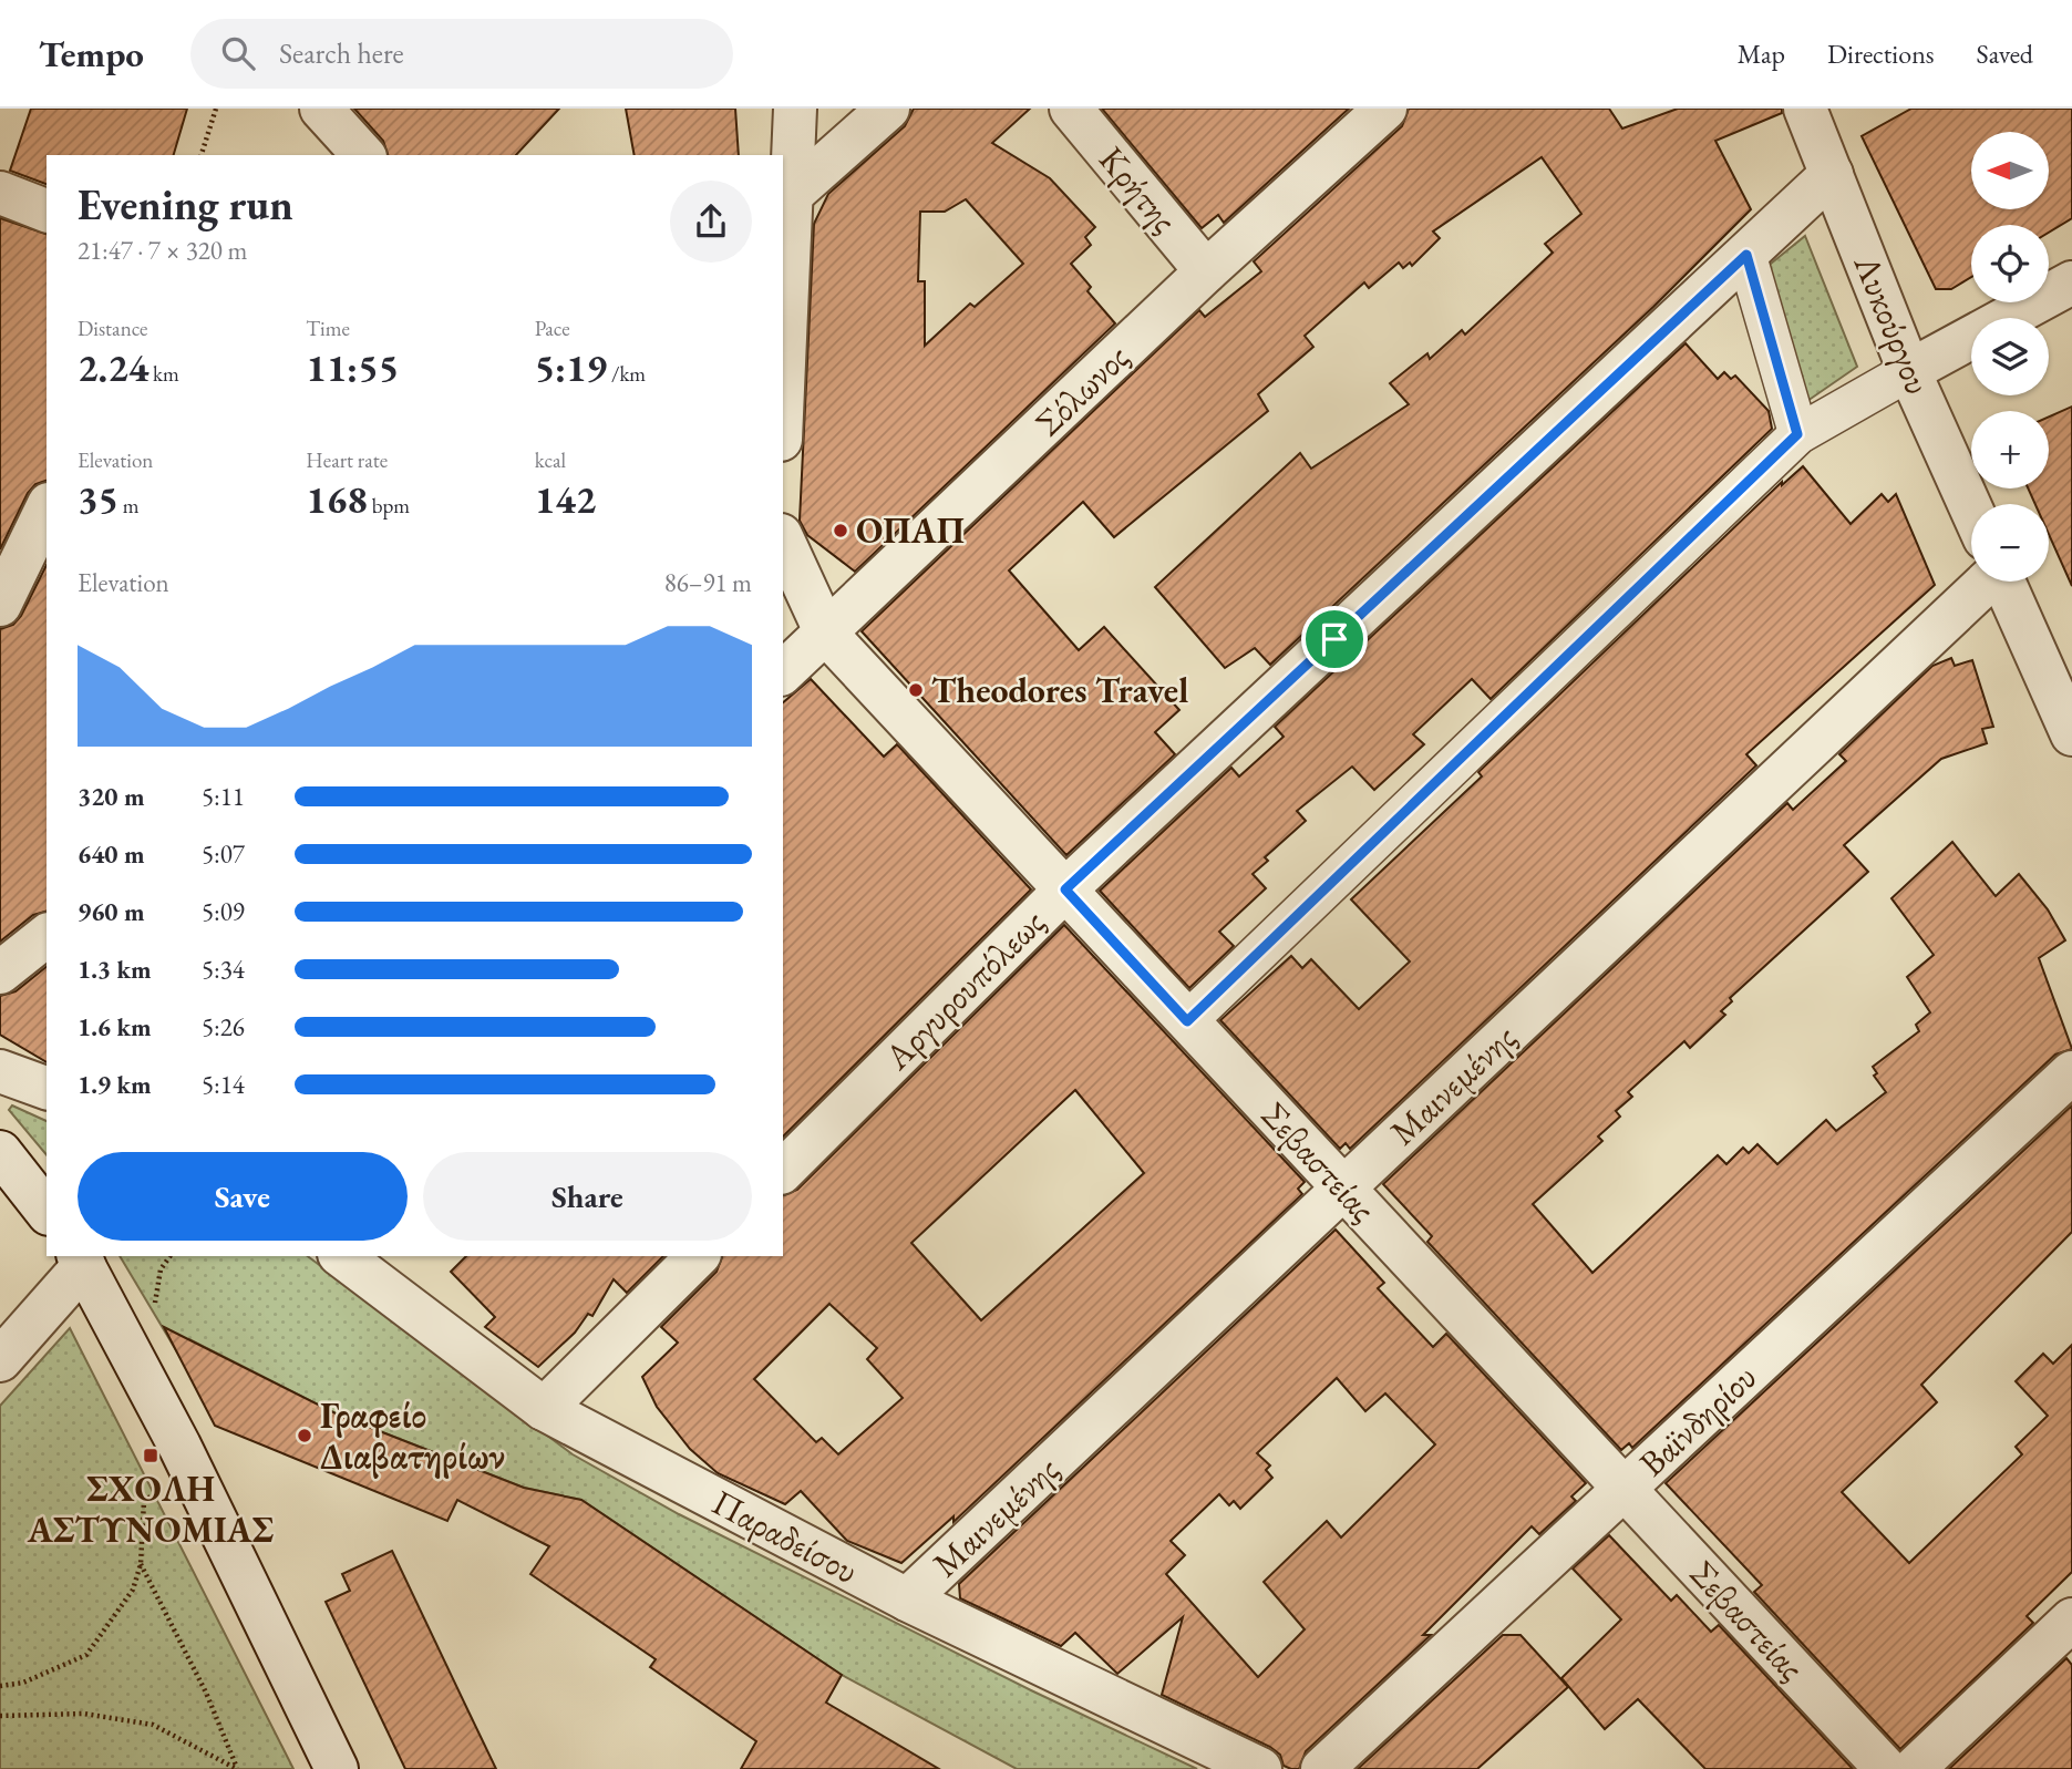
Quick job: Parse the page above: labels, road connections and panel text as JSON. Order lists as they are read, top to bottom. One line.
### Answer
{"streets":{"street":["Κρήτης","Λυκούργου","Σόλωνος","Αργυρουπόλεως","Μαινεμένης","Σεβαστείας","Βαϊνδηρίου","Παραδείσου"]},"crossings":[["Κρήτης","Σόλωνος"],["Λυκούργου","Αργυρουπόλεως"],["Σόλωνος","Σεβαστείας"],["Αργυρουπόλεως","Σεβαστείας"],["Μαινεμένης","Σεβαστείας"],["Μαινεμένης","Παραδείσου"],["Σεβαστείας","Βαϊνδηρίου"]],"places":{"other":["ΟΠΑΠ","Theodores Travel","Γραφείο Διαβατηρίων"],"transit":["ΣΧΟΛΗ ΑΣΤΥΝΟΜΙΑΣ"]},"north":"left","page":{"header":"Tempo","search":"Search here","nav":["Map","Directions","Saved"],"map_buttons":["+","−"],"heading":["Evening run","21:47 · 7 × 320 m"],"stats":[["Distance","2.24 km"],["Time","11:55"],["Pace","5:19 /km"],["Elevation","35 m"],["Heart rate","168 bpm"],["kcal","142"]],"chart":["Elevation","86–91 m"],"list":[{"name":"320 m","note":"5:11"},{"name":"640 m","note":"5:07"},{"name":"960 m","note":"5:09"},{"name":"1.3 km","note":"5:34"},{"name":"1.6 km","note":"5:26"},{"name":"1.9 km","note":"5:14"}],"buttons":["Save","Share"]}}
